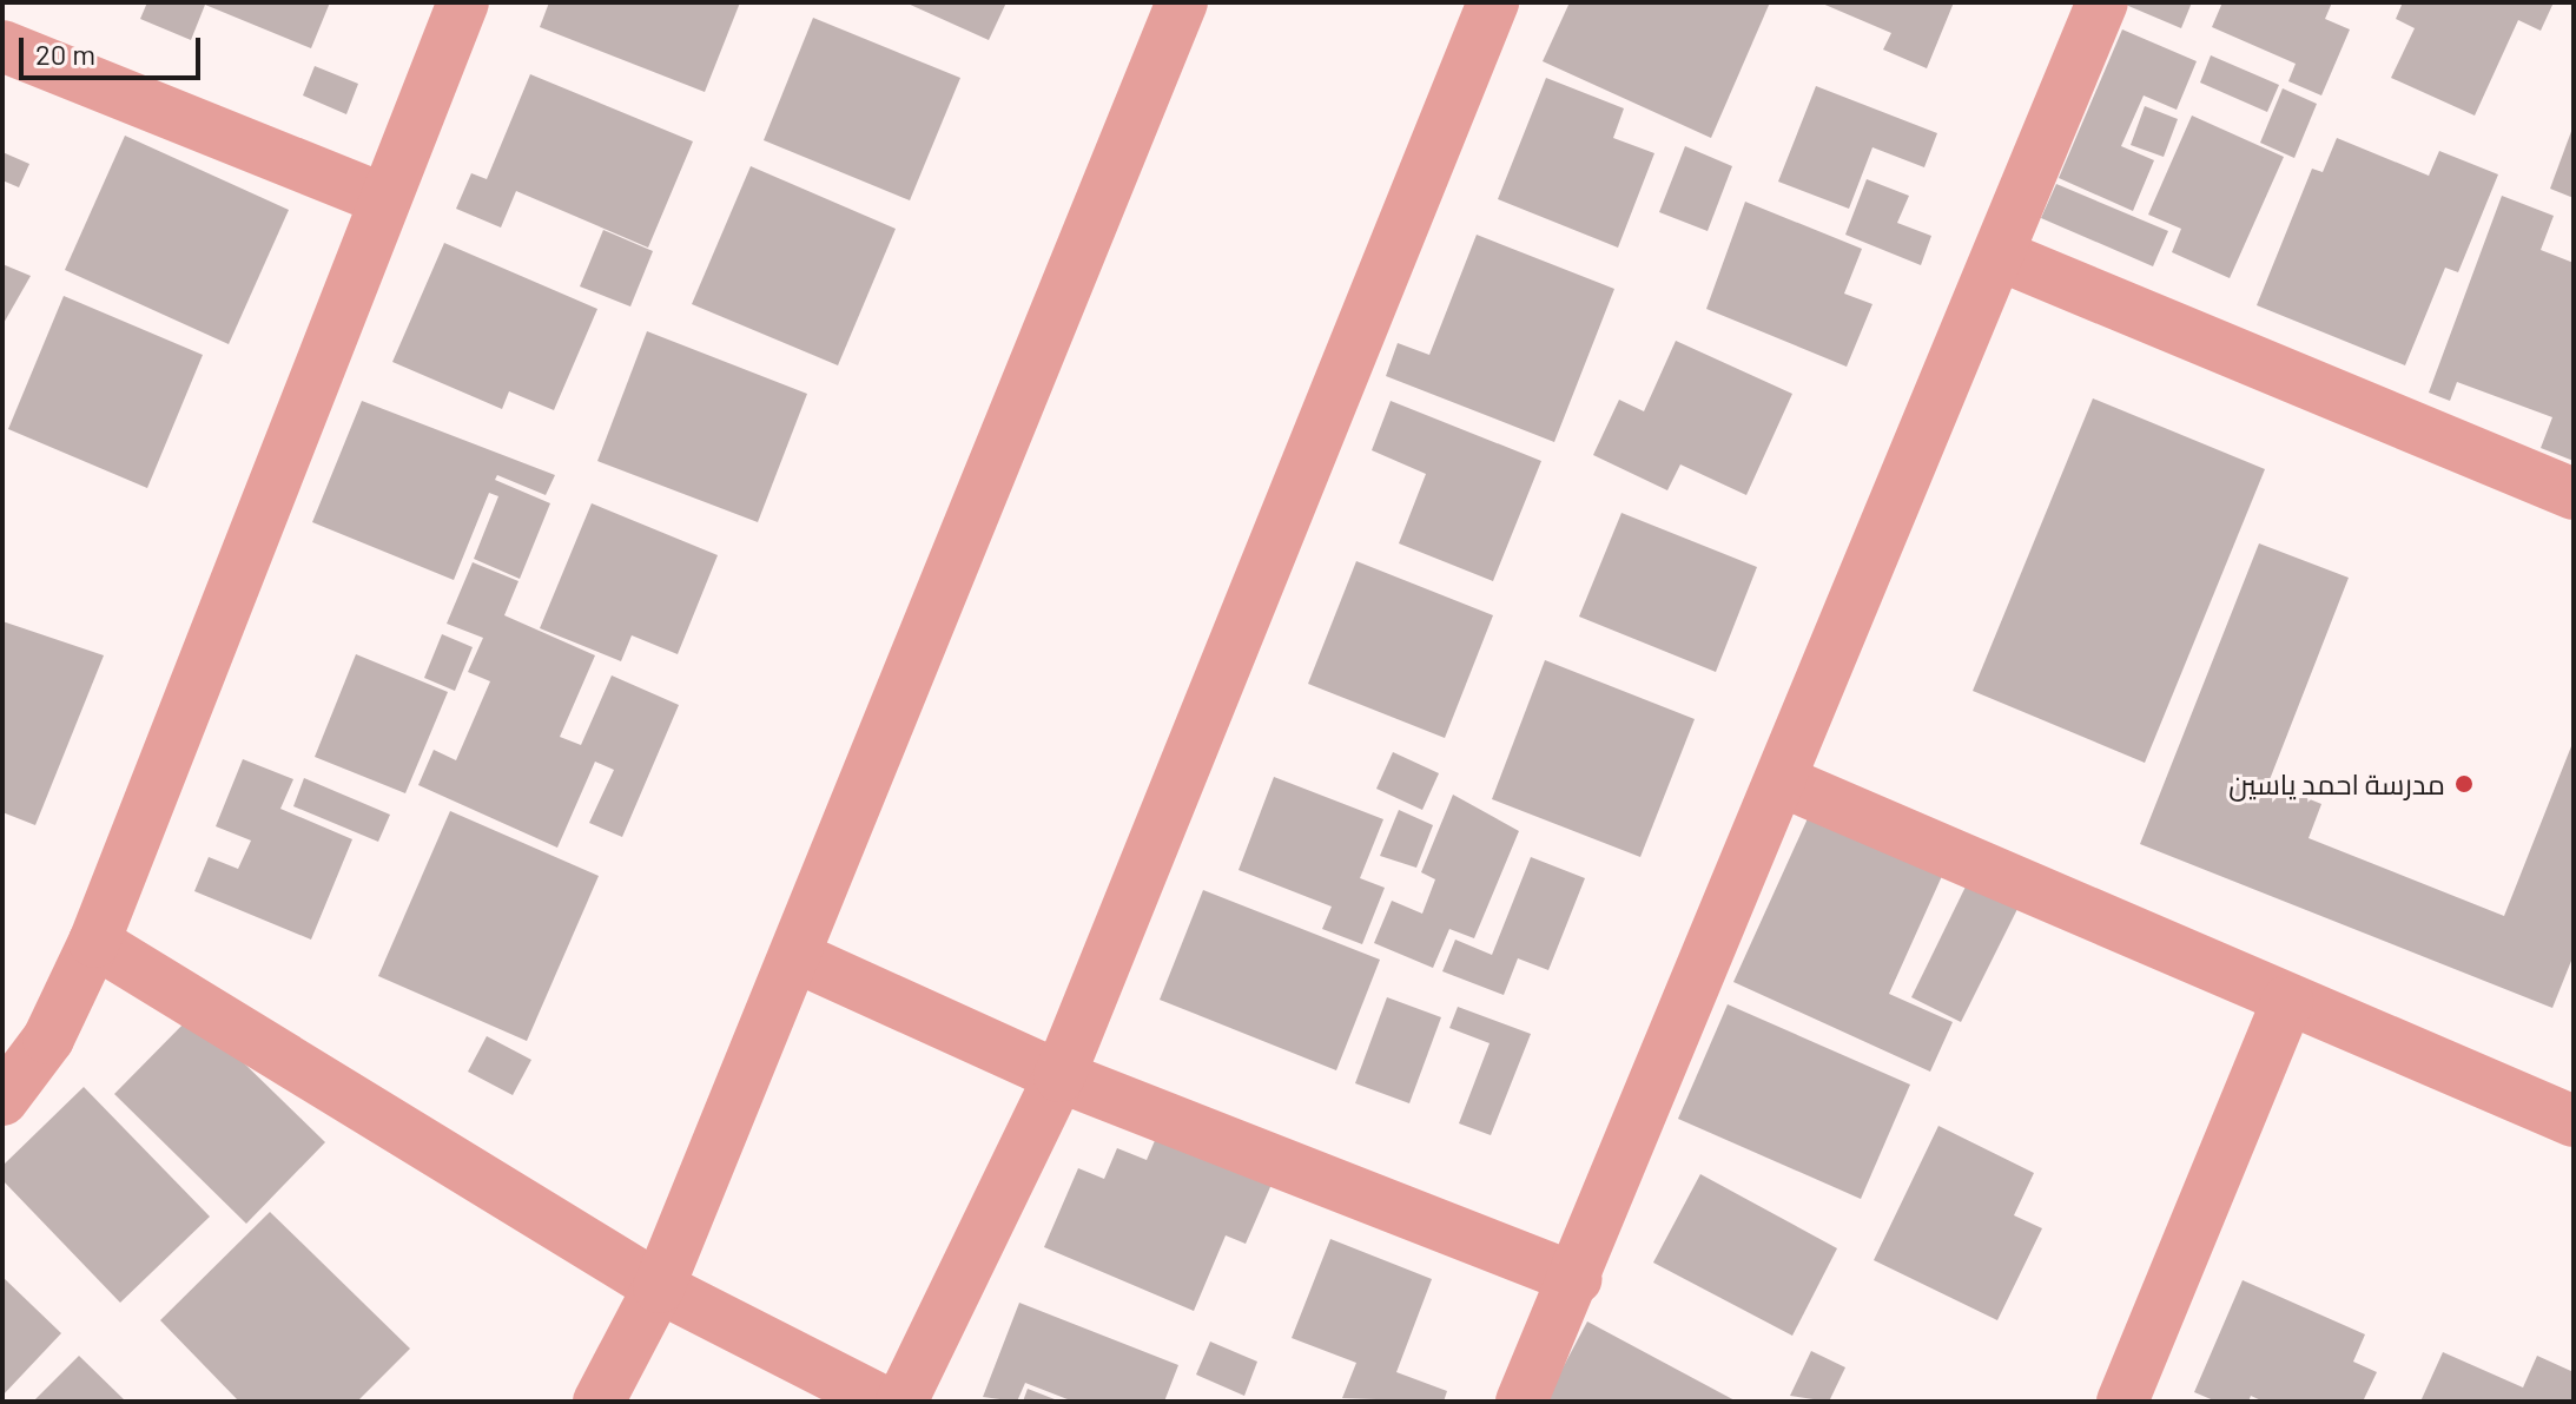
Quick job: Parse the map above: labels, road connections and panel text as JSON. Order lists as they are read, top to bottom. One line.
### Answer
{"places":["مدرسة احمد ياسين"],"scale_bar":"20 m"}
